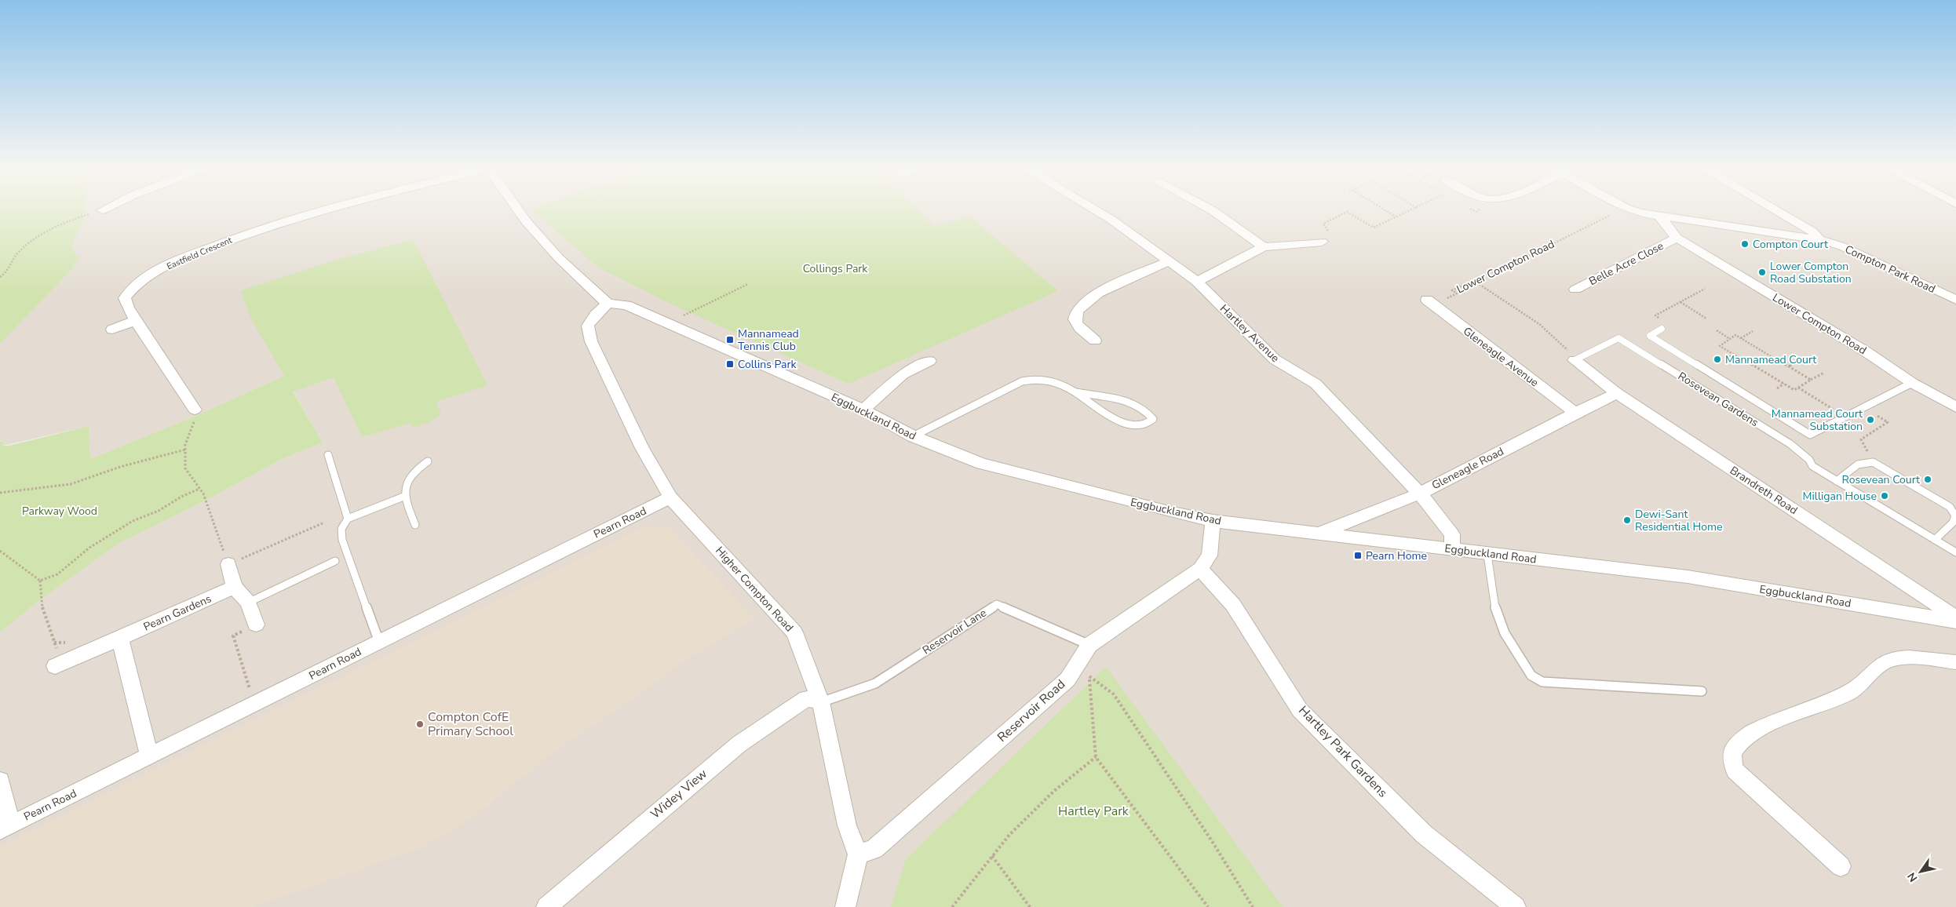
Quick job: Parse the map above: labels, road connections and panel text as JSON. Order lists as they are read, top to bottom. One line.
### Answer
{"streets":{"street":["Eastfield Crescent","Belle Acre Close","Lower Compton Road","Compton Park Road","Hartley Avenue","Gleneagle Avenue","Eggbuckland Road","Gleneagle Road","Brandreth Road","Pearn Road","Higher Compton Road","Pearn Gardens","Reservoir Road","Hartley Park Gardens","Widey View"],"lane":["Rosevean Gardens","Reservoir Lane"]},"crossings":[["Belle Acre Close","Lower Compton Road"],["Lower Compton Road","Compton Park Road"],["Lower Compton Road","Gleneagle Avenue"],["Hartley Avenue","Eggbuckland Road"],["Hartley Avenue","Gleneagle Road"],["Gleneagle Avenue","Gleneagle Road"],["Rosevean Gardens","Brandreth Road"],["Eggbuckland Road","Gleneagle Road"],["Eggbuckland Road","Higher Compton Road"],["Eggbuckland Road","Reservoir Road"],["Gleneagle Road","Brandreth Road"],["Pearn Road","Higher Compton Road"],["Higher Compton Road","Reservoir Lane"],["Higher Compton Road","Reservoir Road"],["Higher Compton Road","Widey View"],["Reservoir Lane","Reservoir Road"],["Reservoir Lane","Widey View"],["Reservoir Road","Hartley Park Gardens"]],"parks":["Collings Park","Parkway Wood","Hartley Park"],"places":{"other":["Compton Court","Lower Compton Road Substation","Mannamead Court","Mannamead Court Substation","Rosevean Court","Milligan House","Dewi-Sant Residential Home","Compton CofE Primary School"],"transit":["Mannamead Tennis Club","Collins Park","Pearn Home"]},"north":"bottom left"}
